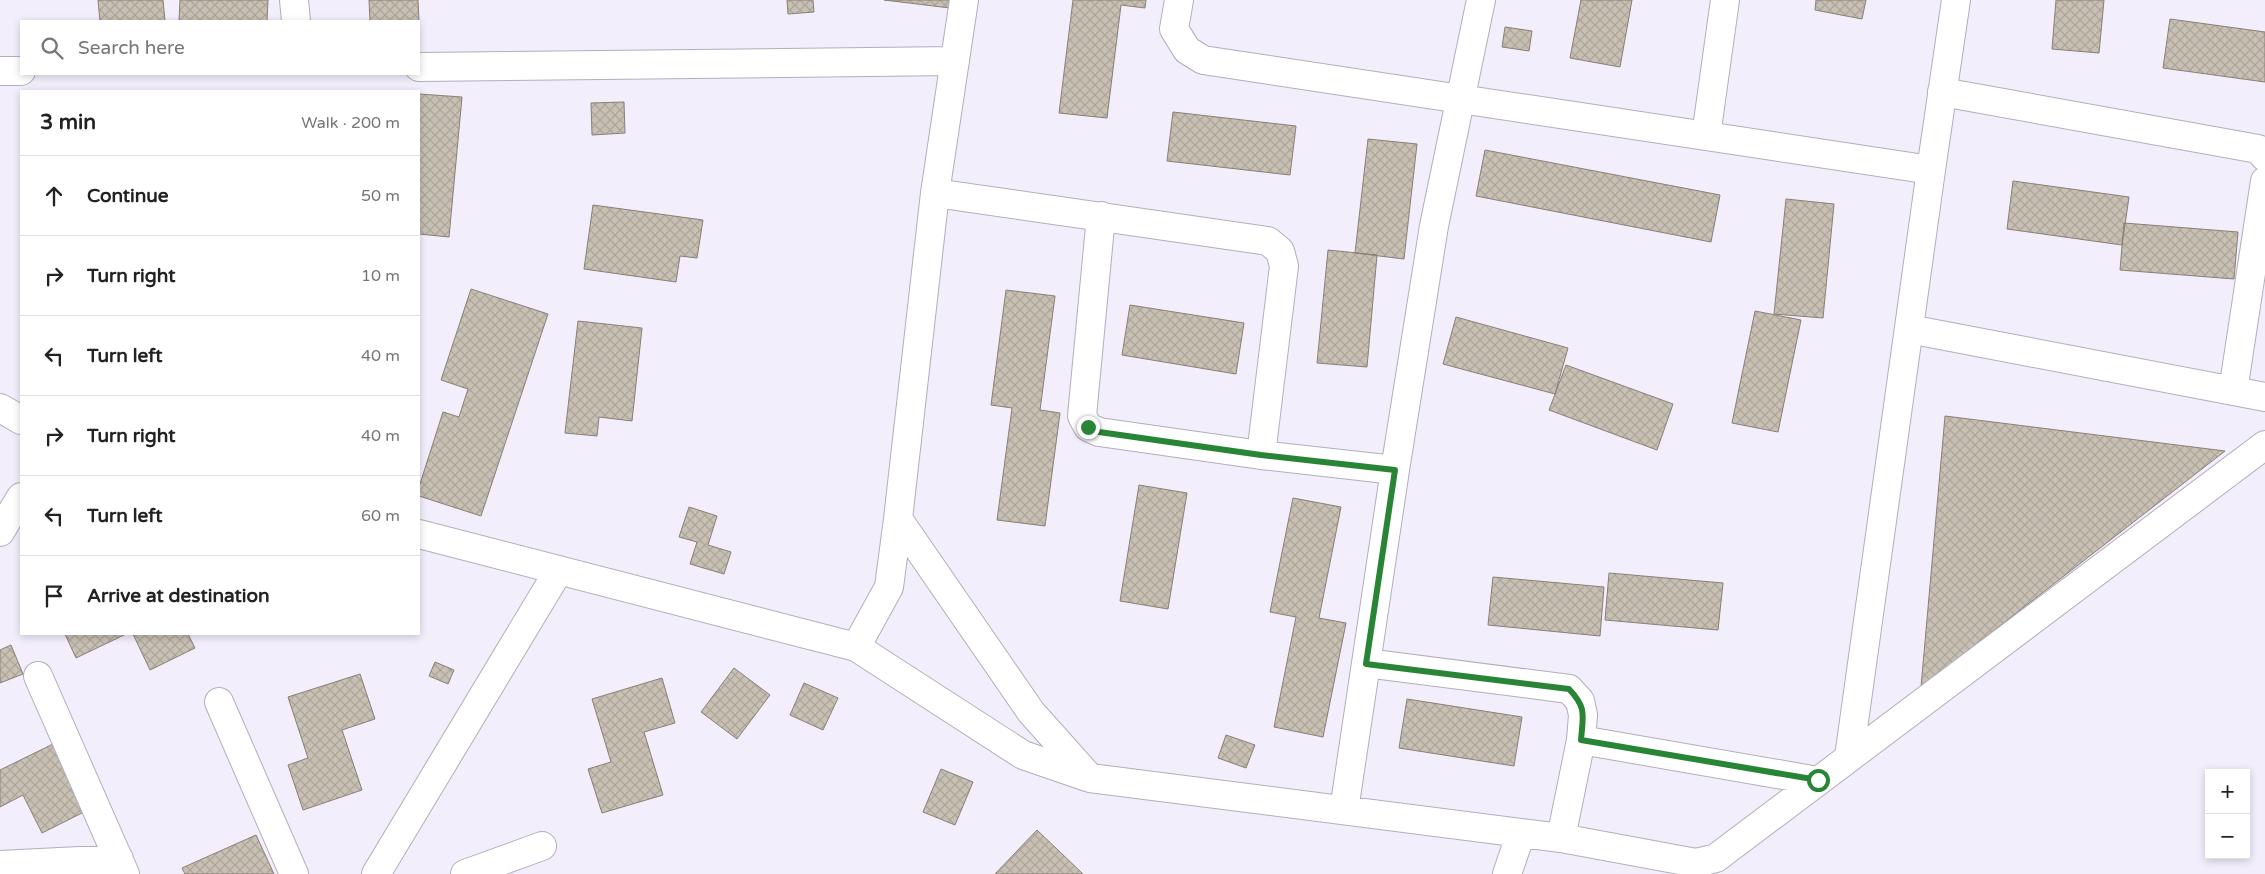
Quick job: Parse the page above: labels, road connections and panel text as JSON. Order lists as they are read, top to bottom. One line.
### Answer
{"page":{"search":"Search here","heading":["3 min","Walk · 200 m"],"list":[["Continue","50 m"],["Turn right","10 m"],["Turn left","40 m"],["Turn right","40 m"],["Turn left","60 m"],"Arrive at destination"],"map_buttons":["+","−"]}}
